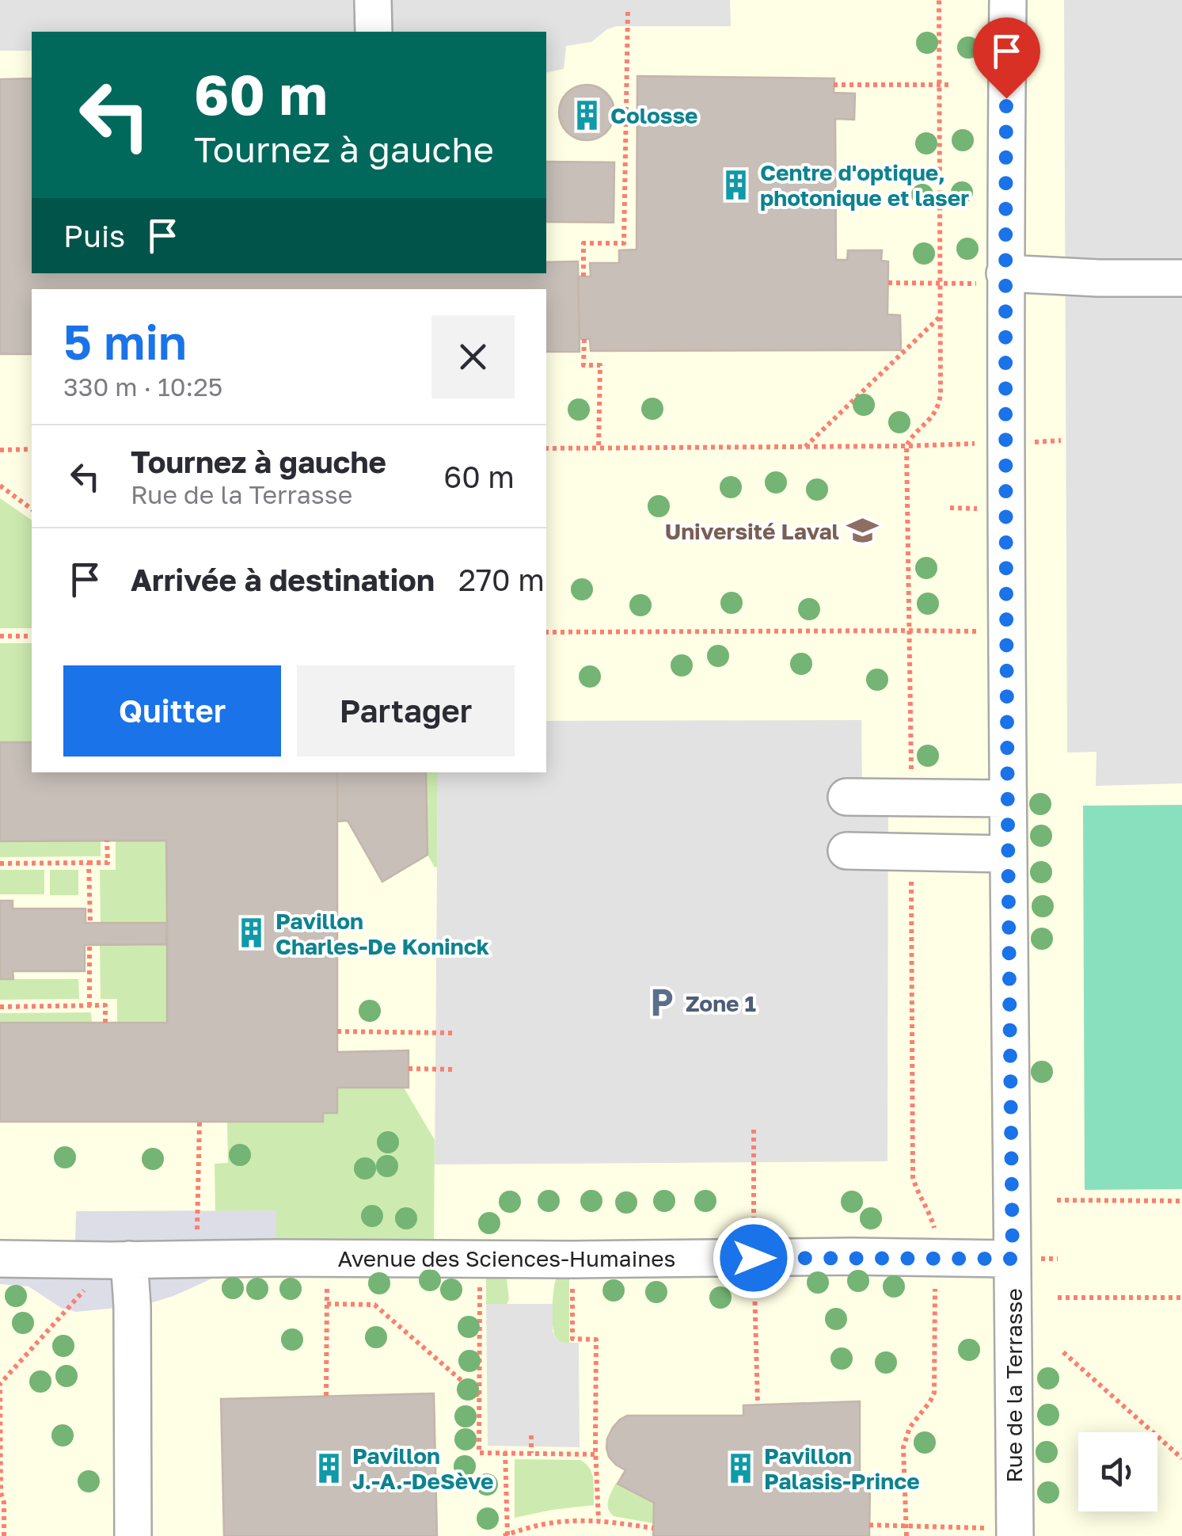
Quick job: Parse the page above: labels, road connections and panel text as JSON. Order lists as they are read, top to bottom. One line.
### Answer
{"streets":{"street":["Avenue des Sciences-Humaines","Rue de la Terrasse"]},"crossings":[["Avenue des Sciences-Humaines","Rue de la Terrasse"]],"places":{"building":["Colosse","Centre d'optique, photonique et laser","Pavillon Charles-De Koninck","Pavillon J.-A.-DeSève","Pavillon Palasis-Prince"],"school or university":["Université Laval"],"parking":["Zone 1"]},"page":{"turn":["60 m","Tournez à gauche"],"then":"Puis","heading":["5 min","330 m · 10:25"],"list":[{"name":"Tournez à gauche","note":"Rue de la Terrasse","value":"60 m"},{"name":"Arrivée à destination","value":"270 m"}],"buttons":["Quitter","Partager"]}}
